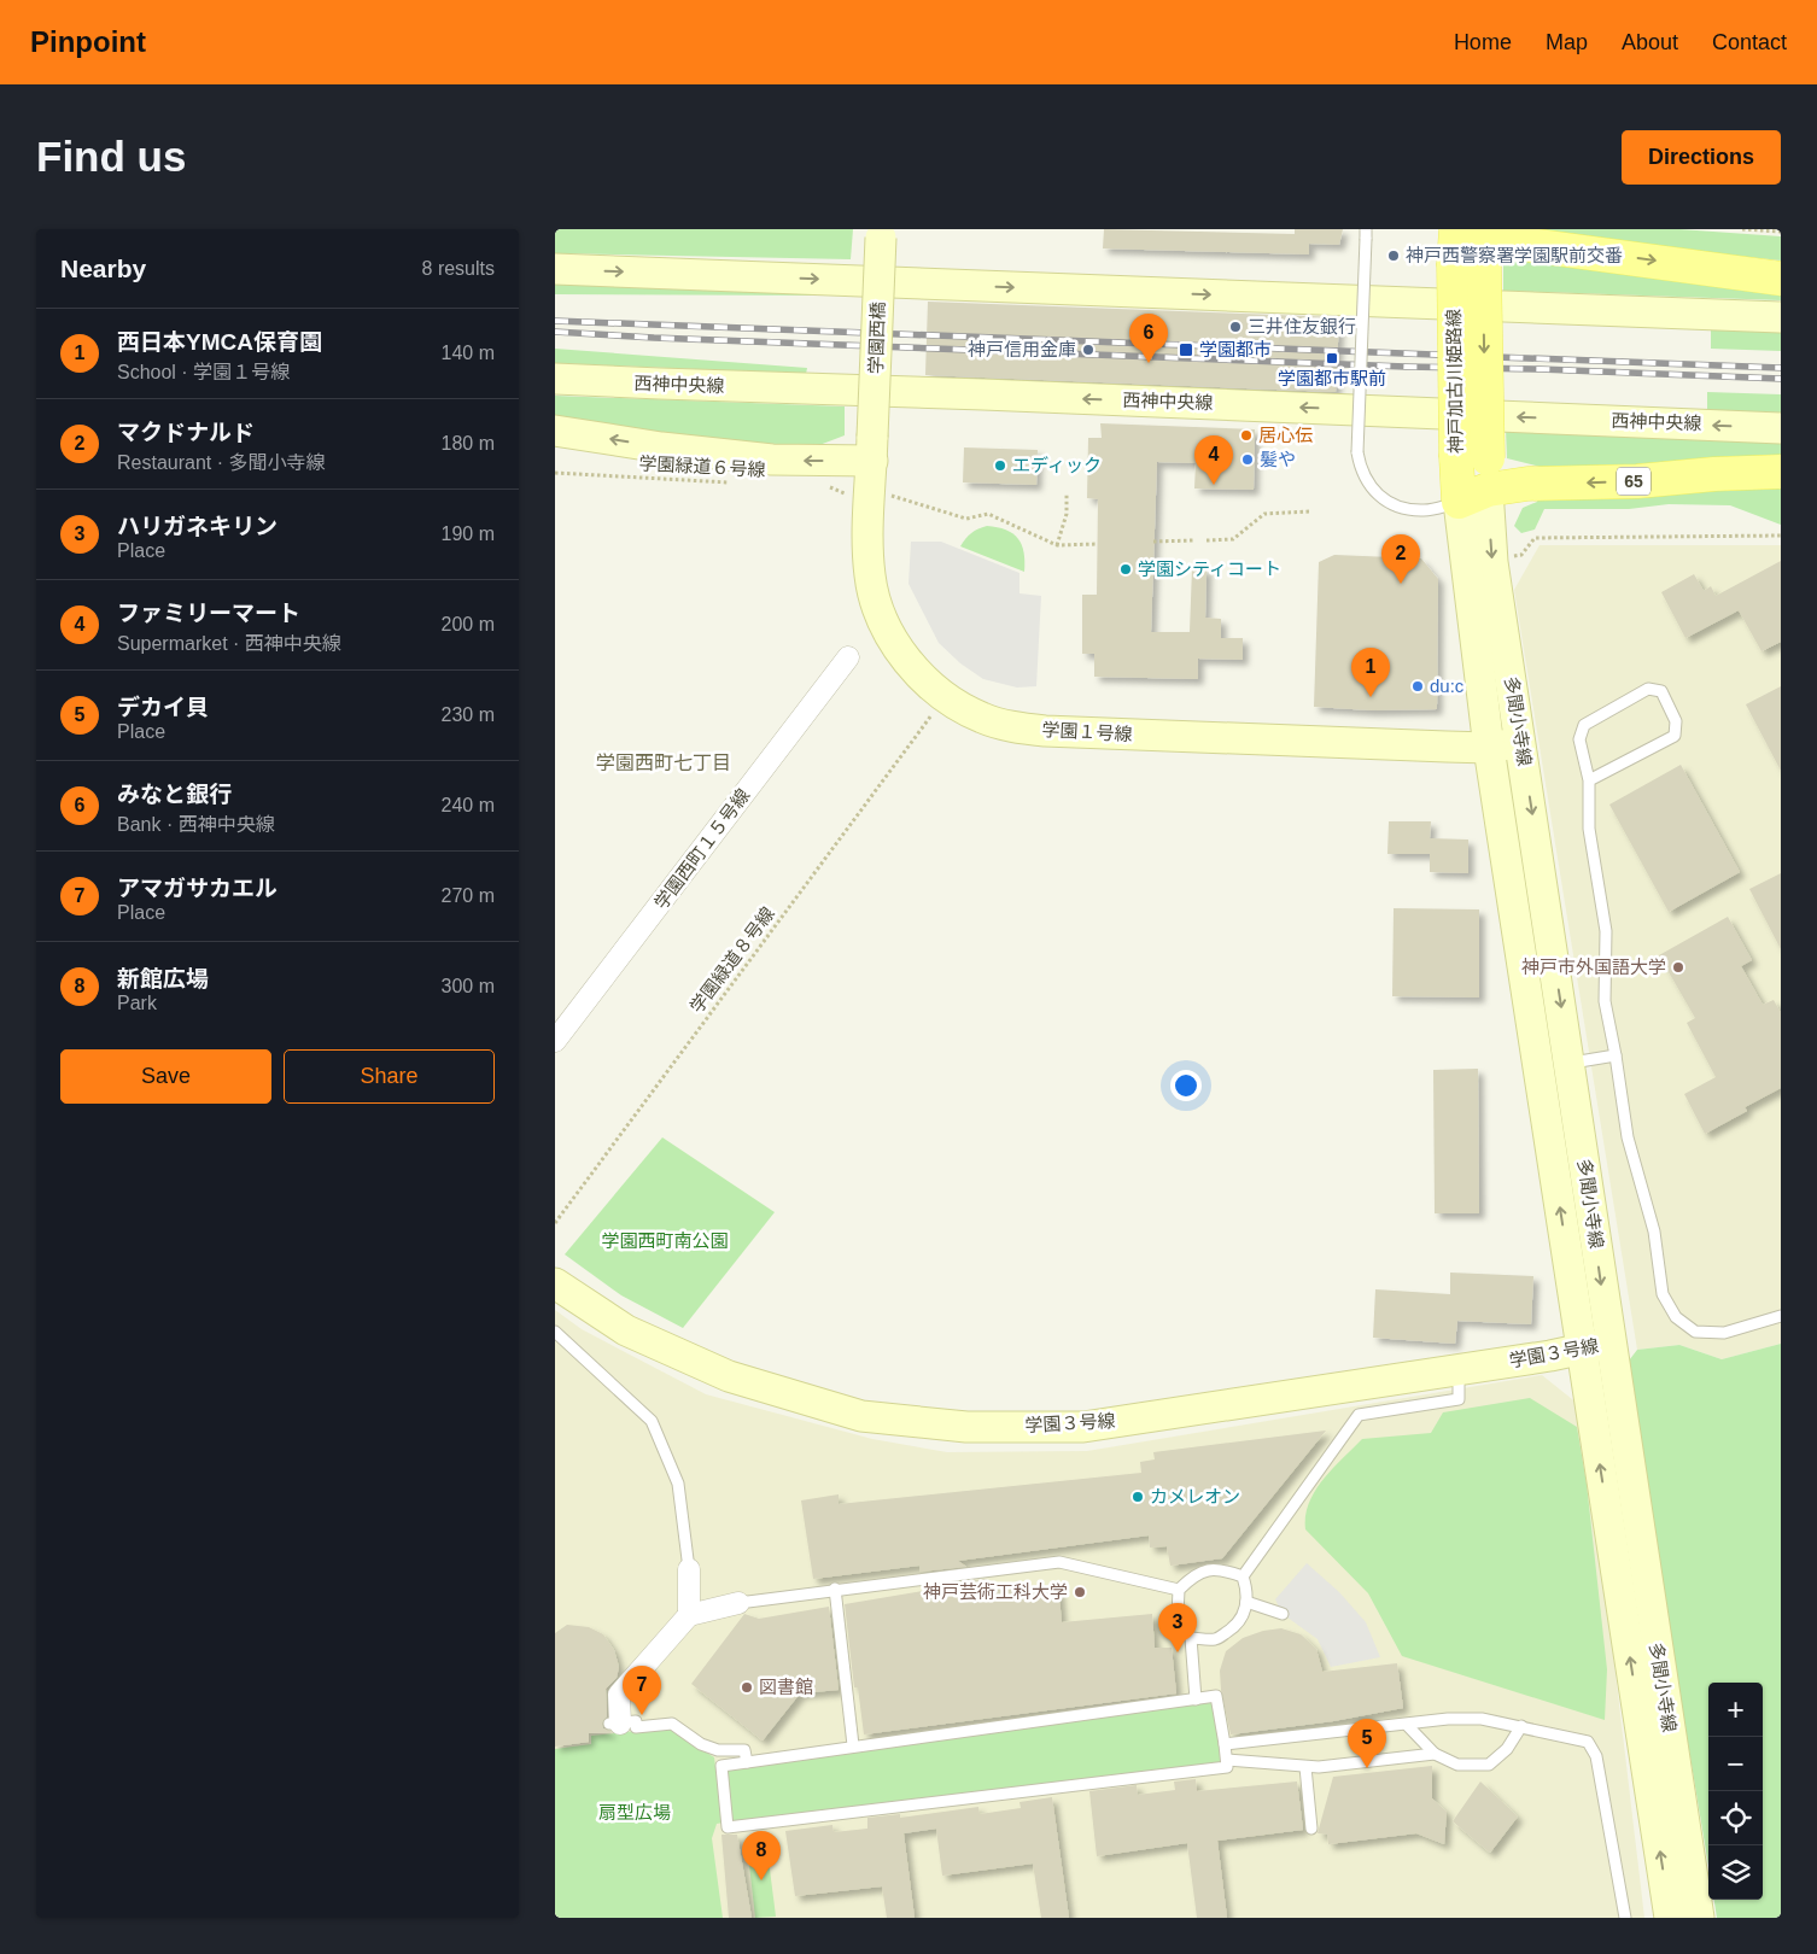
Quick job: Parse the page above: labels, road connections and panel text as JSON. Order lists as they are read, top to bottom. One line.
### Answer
{"streets":{"main road":["神戸加古川姫路線","65"],"street":["学園西橋","西神中央線","多聞小寺線","学園１号線","学園西町１５号線","学園３号線"],"path":["学園緑道６号線","学園緑道８号線"]},"crossings":[["学園西橋","学園１号線"],["神戸加古川姫路線","65"],["神戸加古川姫路線","多聞小寺線"],["65","多聞小寺線"],["多聞小寺線","学園１号線"],["多聞小寺線","学園３号線"]],"districts":["学園西町七丁目"],"parks":["学園西町南公園","扇型広場"],"places":{"other":["神戸西警察署学園駅前交番","三井住友銀行","神戸信用金庫","居心伝","髪や","エディック","学園シティコート","du:c","神戸市外国語大学","カメレオン","神戸芸術工科大学","図書館"],"transit":["学園都市","学園都市駅前"]},"page":{"header":"Pinpoint","nav":["Home","Map","About","Contact"],"buttons":["Directions",["Save","Share"]],"title":"Find us","heading":["Nearby","8 results"],"list":[{"mark":"1","name":"西日本YMCA保育園","note":"School · 学園１号線","value":"140 m"},{"mark":"2","name":"マクドナルド","note":"Restaurant · 多聞小寺線","value":"180 m"},{"mark":"3","name":"ハリガネキリン","note":"Place","value":"190 m"},{"mark":"4","name":"ファミリーマート","note":"Supermarket · 西神中央線","value":"200 m"},{"mark":"5","name":"デカイ貝","note":"Place","value":"230 m"},{"mark":"6","name":"みなと銀行","note":"Bank · 西神中央線","value":"240 m"},{"mark":"7","name":"アマガサカエル","note":"Place","value":"270 m"},{"mark":"8","name":"新館広場","note":"Park","value":"300 m"}],"pins":["6","4","2","1","3","7","5","8"],"map_buttons":["+","−"]}}
